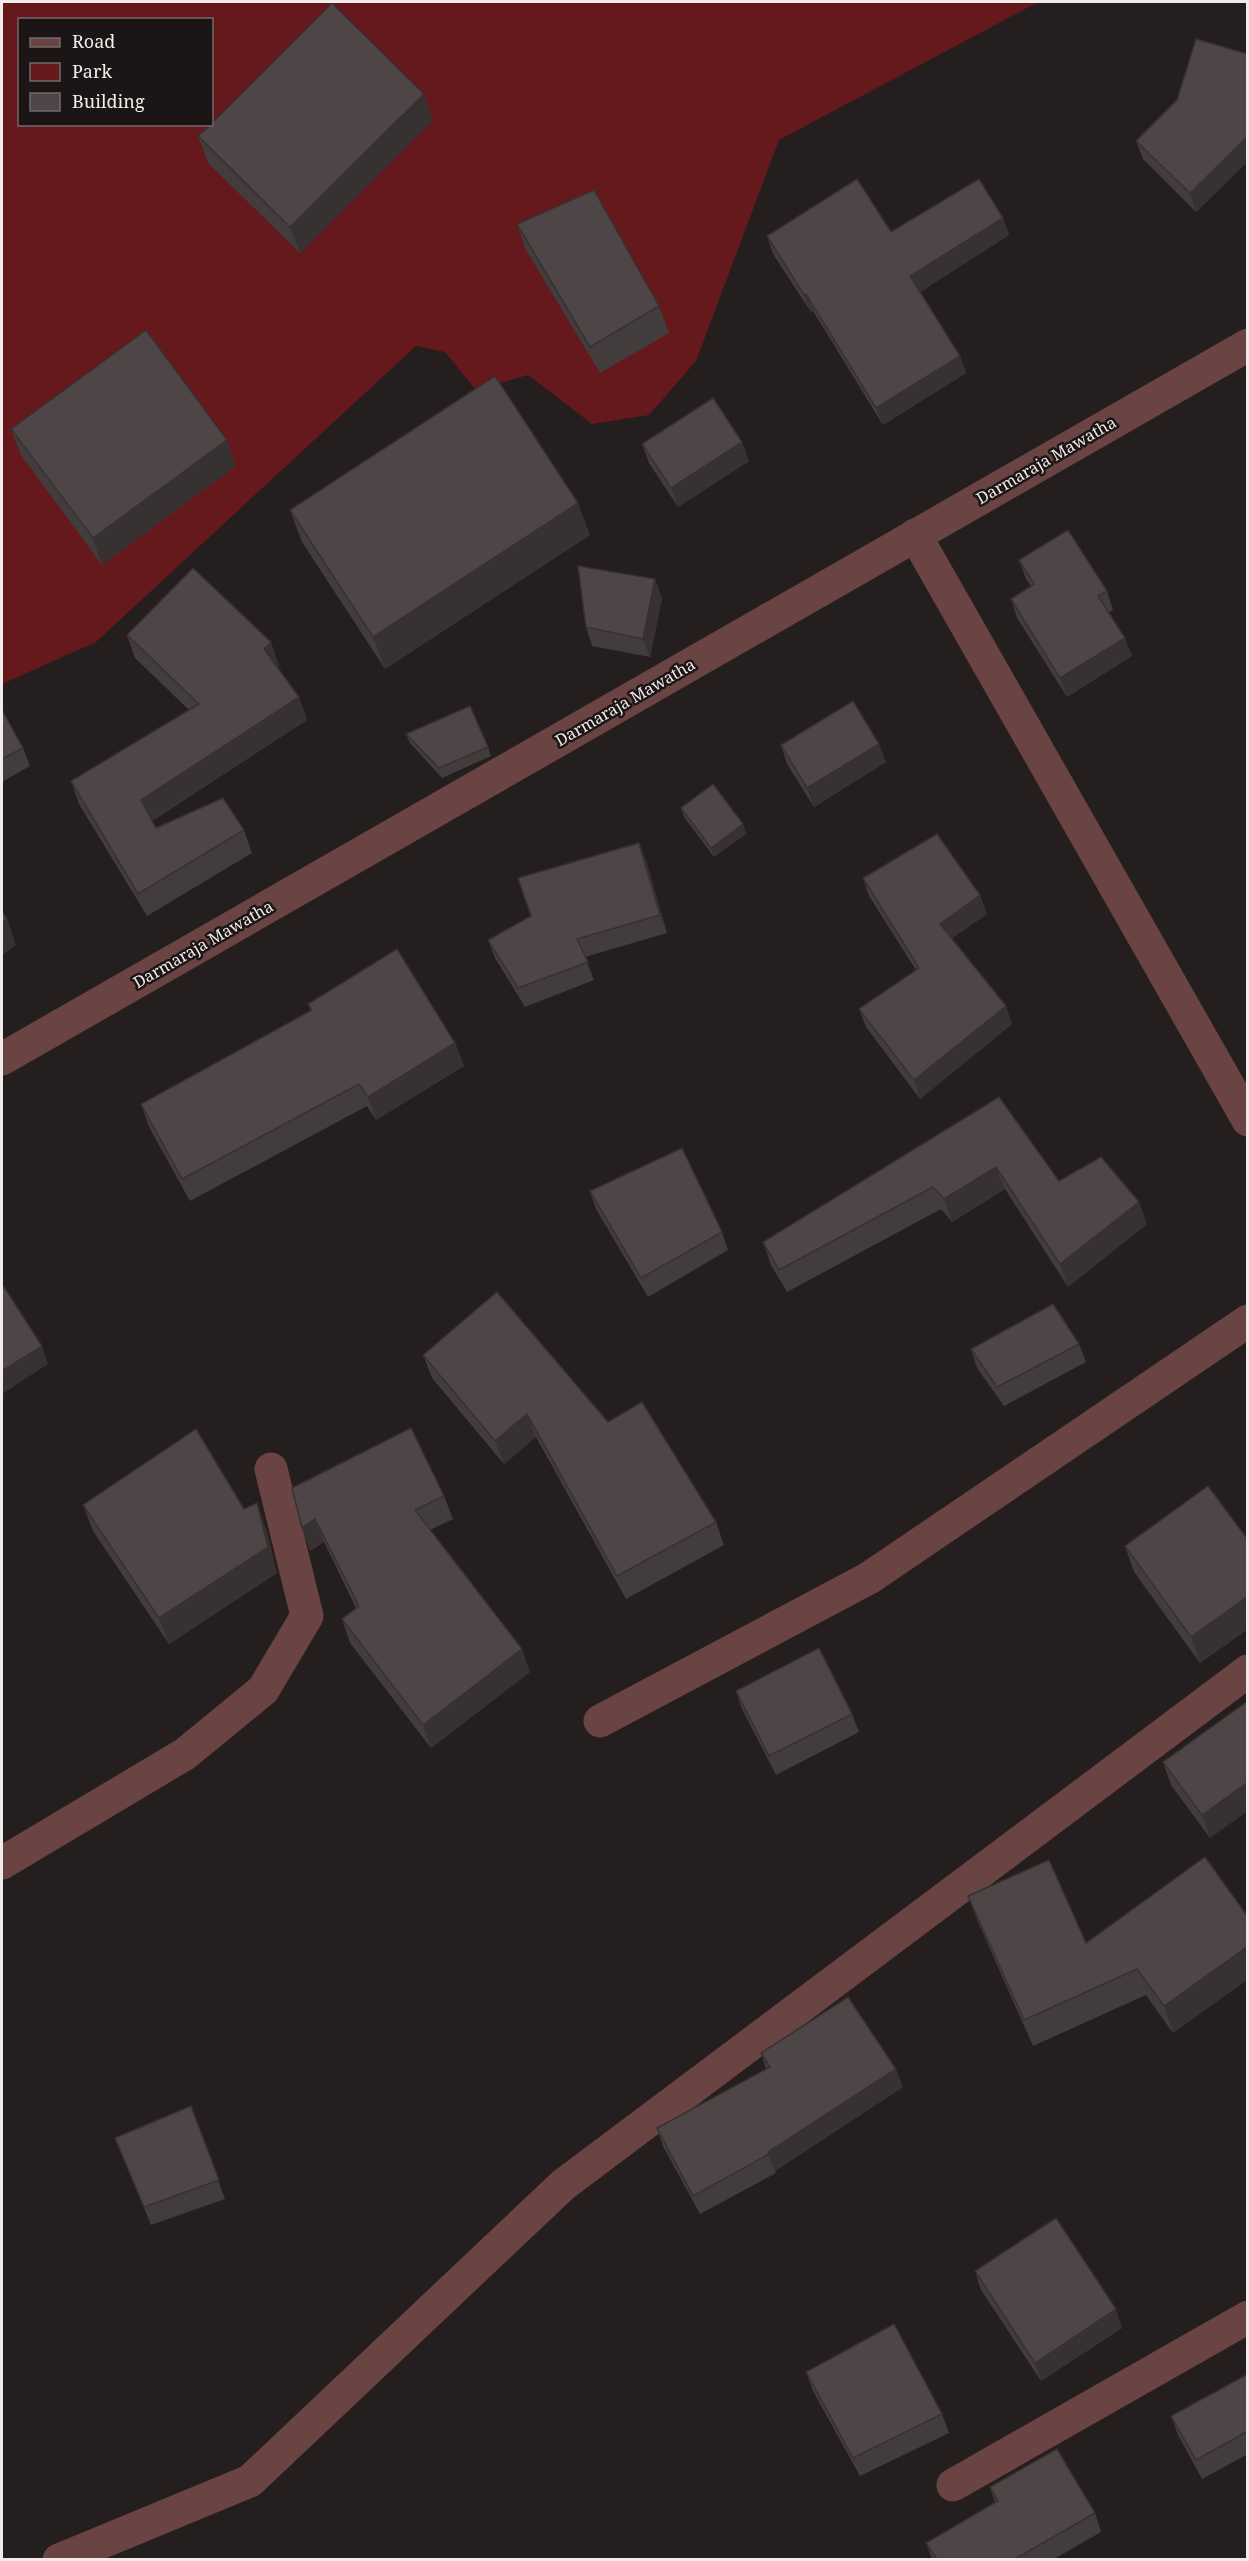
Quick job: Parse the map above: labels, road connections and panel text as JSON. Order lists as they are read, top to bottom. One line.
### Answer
{"streets":{"street":["Darmaraja Mawatha"]},"legend":["Road","Park","Building"]}
